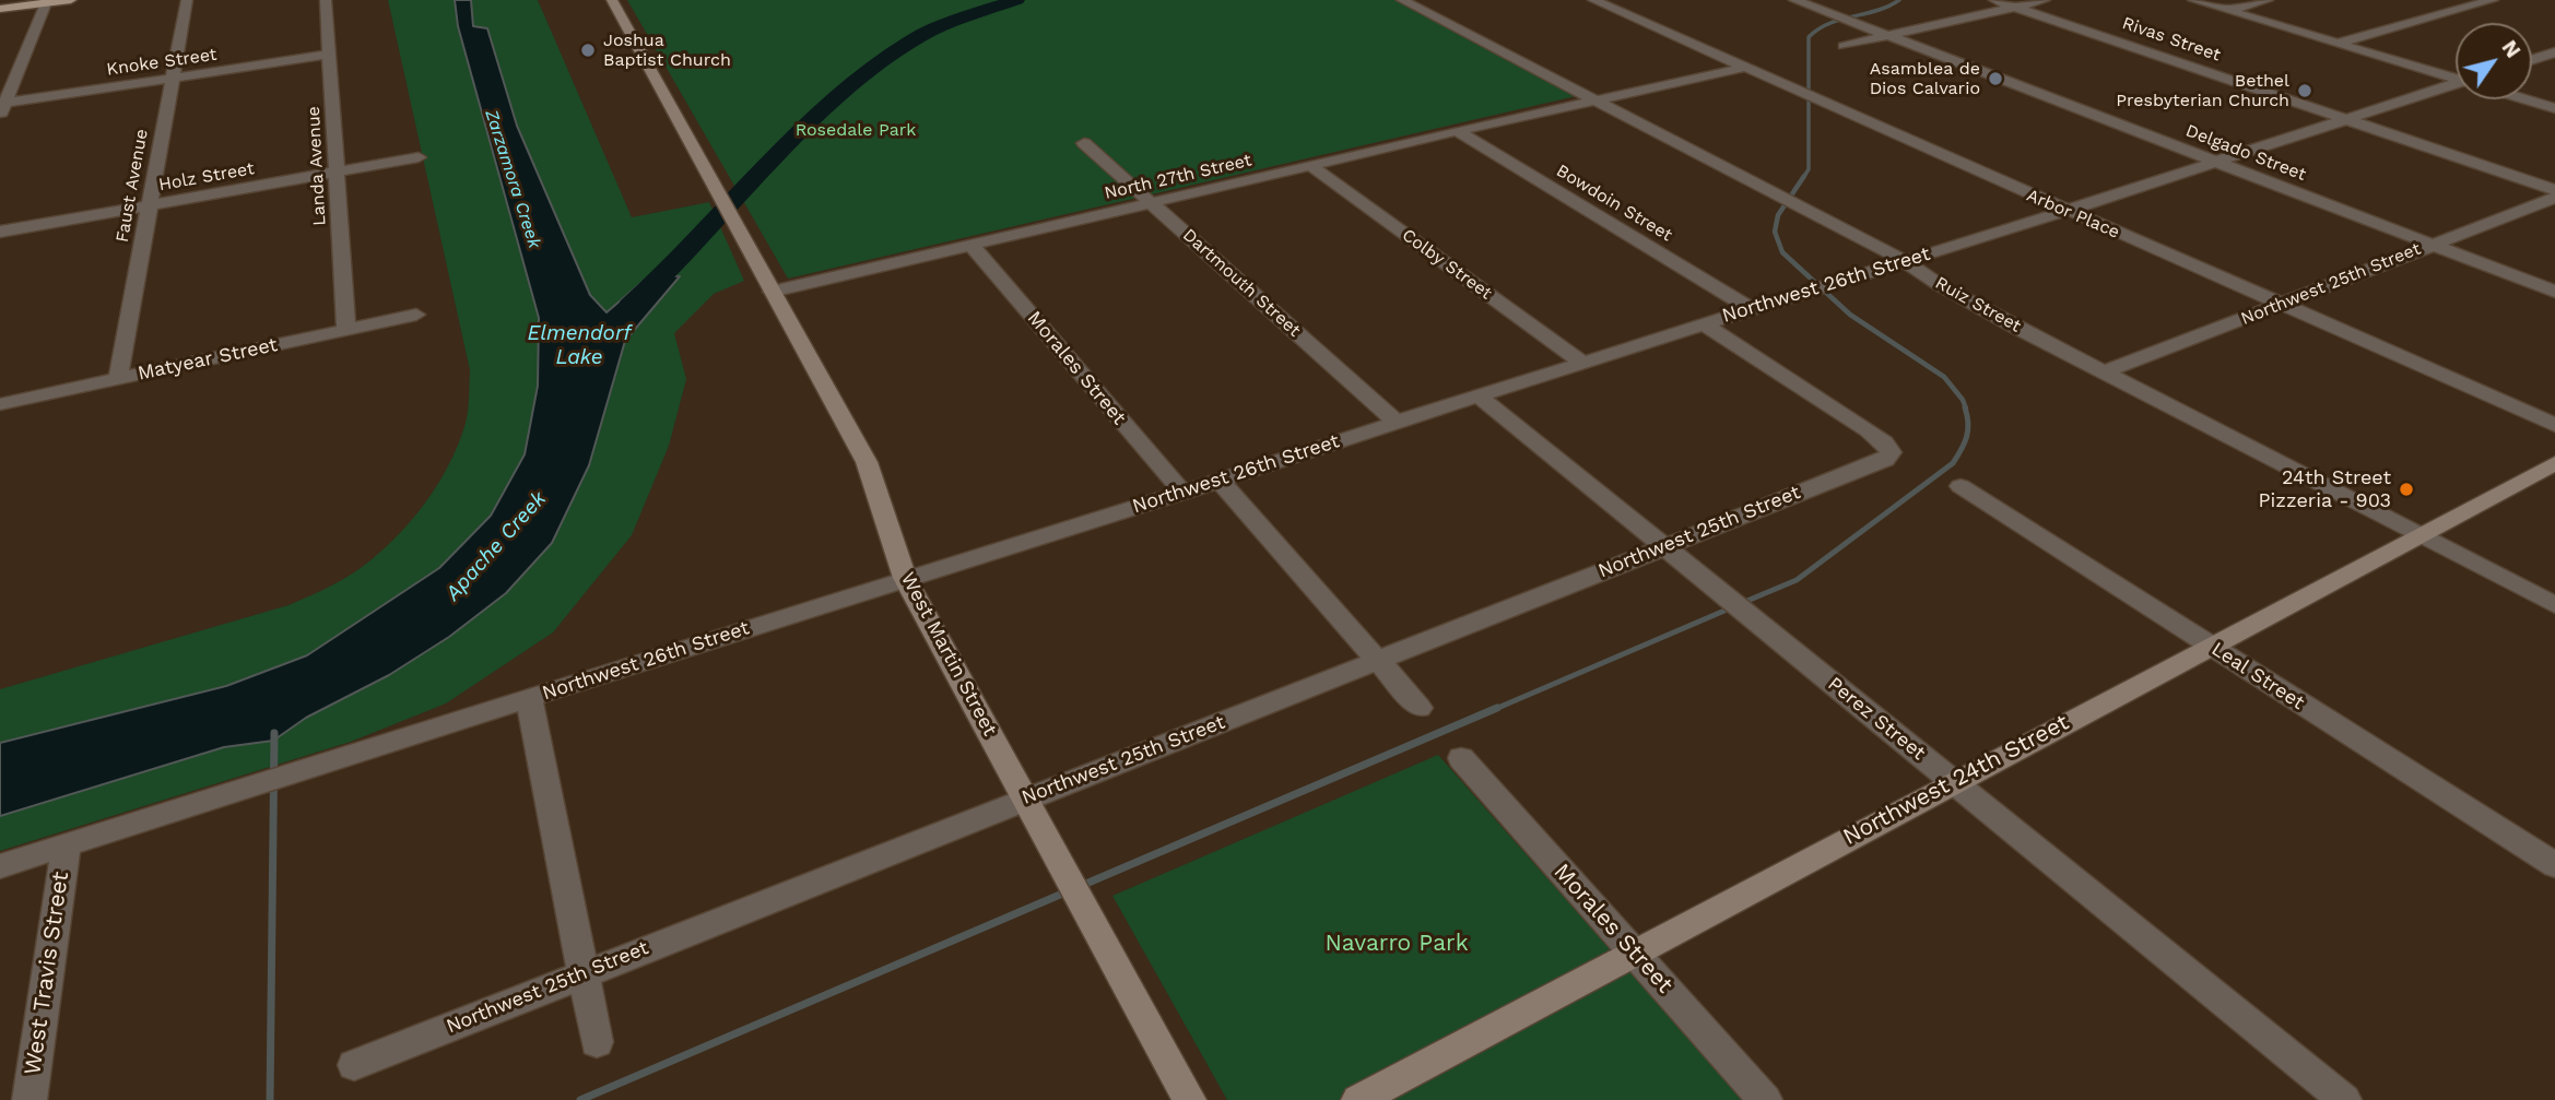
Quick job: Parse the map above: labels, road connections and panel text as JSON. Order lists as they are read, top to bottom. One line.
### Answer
{"streets":{"street":["Rivas Street","Knoke Street","Delgado Street","Landa Avenue","Holz Street","North 27th Street","Faust Avenue","Bowdoin Street","Arbor Place","Colby Street","Dartmouth Street","Northwest 25th Street","Northwest 26th Street","Ruiz Street","Matyear Street","Morales Street","West Martin Street","Leal Street","Perez Street","Northwest 24th Street","West Travis Street"]},"crossings":[["Rivas Street","Northwest 26th Street"],["Knoke Street","Landa Avenue"],["Knoke Street","Faust Avenue"],["Delgado Street","Northwest 25th Street"],["Delgado Street","Northwest 26th Street"],["Landa Avenue","Holz Street"],["Landa Avenue","Matyear Street"],["Holz Street","Faust Avenue"],["North 27th Street","Bowdoin Street"],["North 27th Street","Arbor Place"],["North 27th Street","Colby Street"],["North 27th Street","Dartmouth Street"],["North 27th Street","Ruiz Street"],["North 27th Street","Morales Street"],["North 27th Street","West Martin Street"],["Faust Avenue","Matyear Street"],["Bowdoin Street","Northwest 26th Street"],["Arbor Place","Northwest 25th Street"],["Arbor Place","Northwest 26th Street"],["Colby Street","Northwest 26th Street"],["Dartmouth Street","Northwest 26th Street"],["Northwest 25th Street","Northwest 26th Street"],["Northwest 25th Street","Ruiz Street"],["Northwest 25th Street","West Martin Street"],["Northwest 25th Street","Perez Street"],["Northwest 26th Street","Ruiz Street"],["Northwest 26th Street","Morales Street"],["Northwest 26th Street","West Martin Street"],["Northwest 26th Street","Perez Street"],["Northwest 26th Street","West Travis Street"],["Ruiz Street","Northwest 24th Street"],["Morales Street","Northwest 24th Street"],["Leal Street","Northwest 24th Street"],["Perez Street","Northwest 24th Street"]],"water":["Zarzamora Creek","Elmendorf Lake","Apache Creek"],"parks":["Rosedale Park","Navarro Park"],"places":["Joshua Baptist Church","Asamblea de Dios Calvario","Bethel Presbyterian Church","24th Street Pizzeria - 903"],"north":"top right"}
